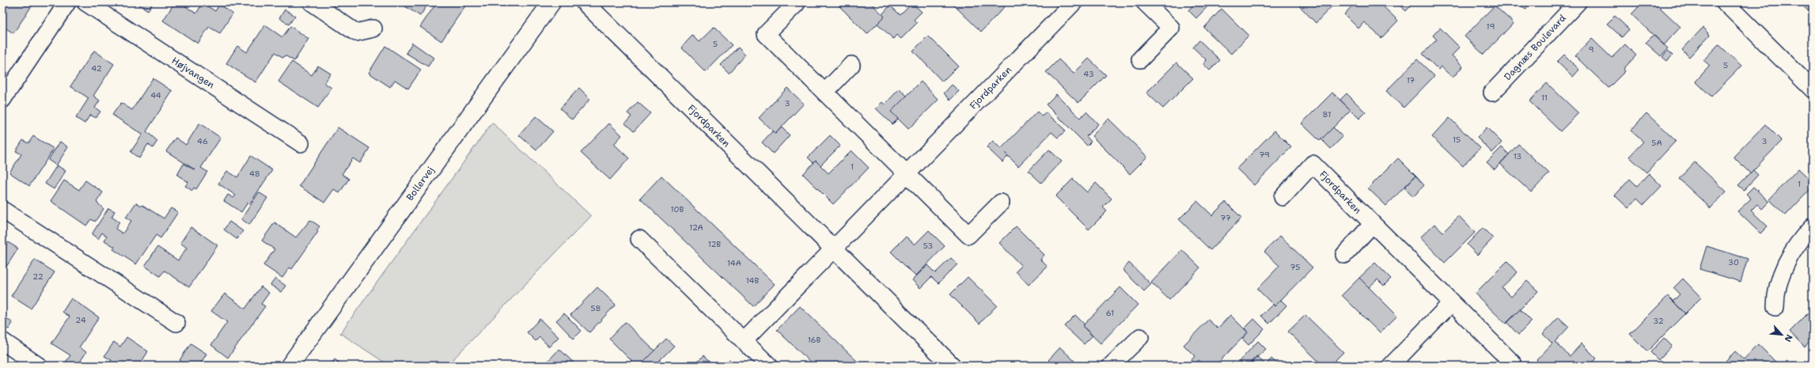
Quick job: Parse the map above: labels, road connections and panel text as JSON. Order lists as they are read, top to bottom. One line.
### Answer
{"streets":{"street":["Dagnæs Boulevard","Højvangen","Fjordparken","Bollervej"]},"house_numbers":["19","5","9","5","42","43","17","44","11","3","81","15","46","3","5A","79","13","1","48","1","10B","77","12A","12B","53","30","14A","75","22","14B","58","61","24","32","16B"],"north":"bottom right"}
